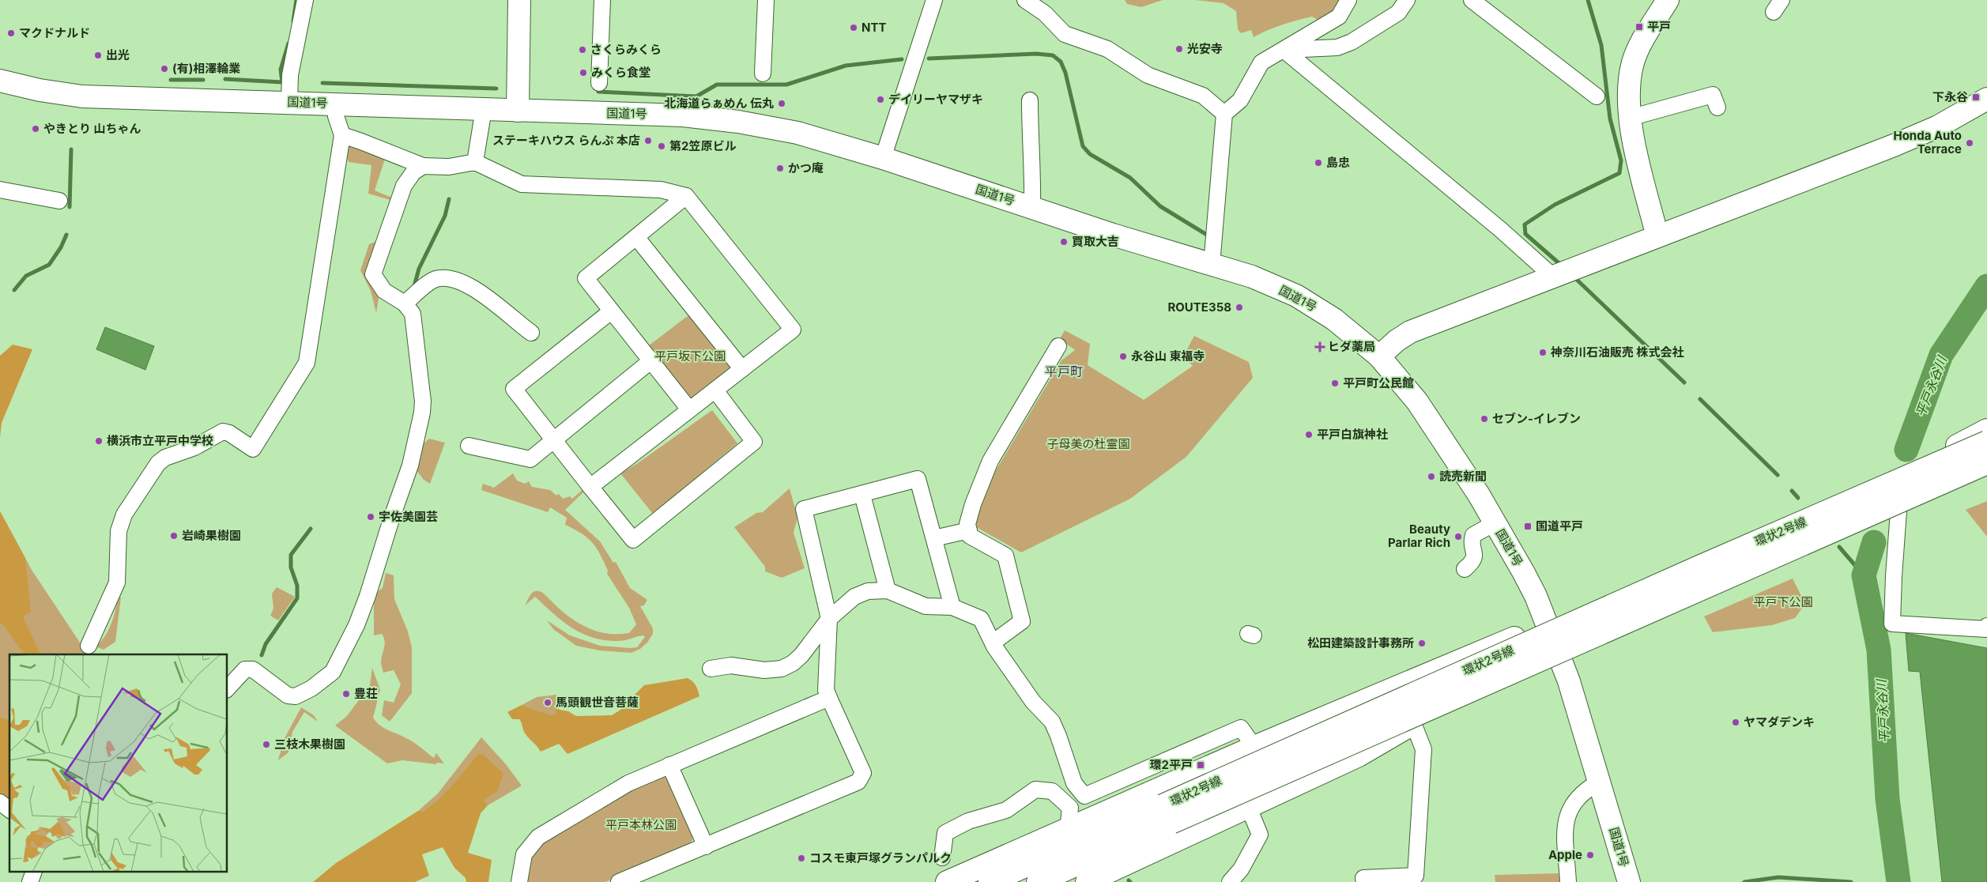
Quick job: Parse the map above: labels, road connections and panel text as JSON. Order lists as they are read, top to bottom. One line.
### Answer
{"streets":{"main road":["国道1号","環状2号線"]},"districts":["平戸町"],"water":["平戸永谷川"],"parks":["平戸坂下公園","子母美の杜霊園","平戸下公園","平戸本林公園"],"places":{"transit":["平戸","下永谷","国道平戸","環2平戸"],"other":["NTT","マクドナルド","光安寺","さくらみくら","出光","(有)相澤輪業","みくら食堂","デイリーヤマザキ","北海道らぁめん 伝丸","やきとり 山ちゃん","ステーキハウス らんぷ 本店","Honda Auto Terrace","第2笠原ビル","島忠","かつ庵","買取大吉","ROUTE358","神奈川石油販売 株式会社","永谷山 東福寺","平戸町公民館","セブン-イレブン","平戸白旗神社","横浜市立平戸中学校","読売新聞","宇佐美園芸","岩崎果樹園","Beauty Parlar Rich","松田建築設計事務所","豊荘","馬頭観世音菩薩","ヤマダデンキ","三枝木果樹園","Apple","コスモ東戸塚グランパルク"],"health":["ヒダ薬局"]}}
